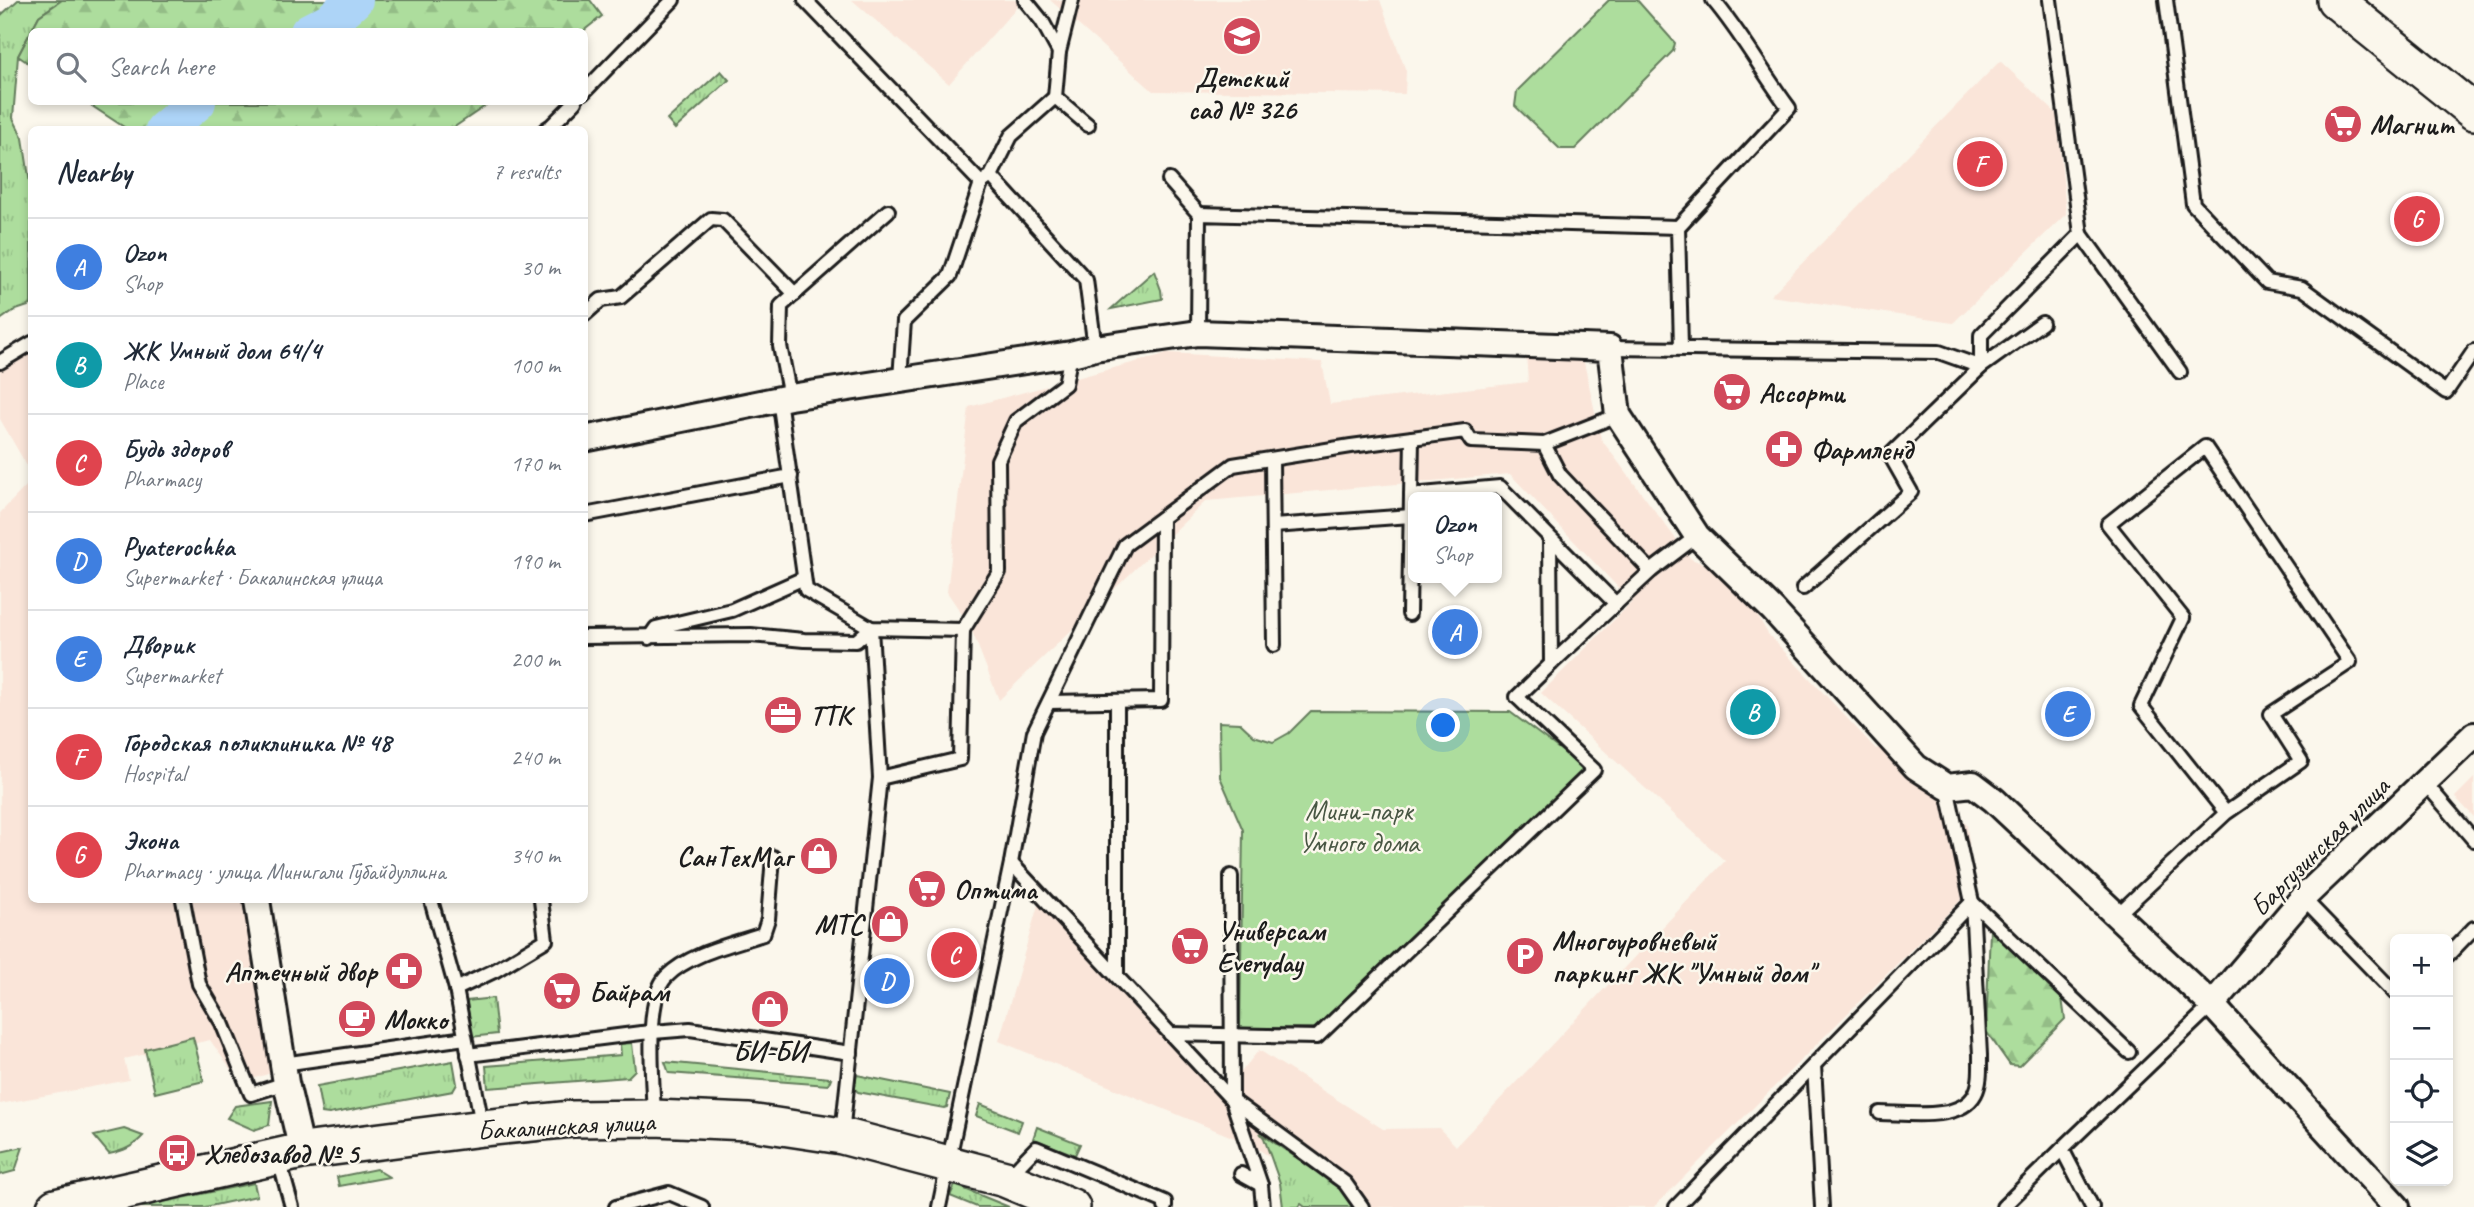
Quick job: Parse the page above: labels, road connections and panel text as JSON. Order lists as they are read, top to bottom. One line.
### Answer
{"streets":{"main road":["Бакалинская улица"],"street":["Баргузинская улица"]},"parks":["Мини-парк Умного дома"],"places":{"school or university":["Детский сад № 326"],"supermarket":["Магнит","Ассорти","Оптима","Универсам Everyday","Байрам"],"pharmacy":["Фармленд","Аптечный двор"],"office":["ТТК"],"shop":["СанТехМаг","МТС","БИ-БИ"],"parking":["Многоуровневый паркинг ЖК \"Умный дом\""],"cafe":["Мокко"],"bus stop":["Хлебозавод № 5"]},"page":{"search":"Search here","heading":["Nearby","7 results"],"pins":["F","G","A","B","E","C","D"],"list":[{"mark":"A","name":"Ozon","note":"Shop","value":"30 m"},{"mark":"B","name":"ЖК Умный дом 64/4","note":"Place","value":"100 m"},{"mark":"C","name":"Будь здоров","note":"Pharmacy","value":"170 m"},{"mark":"D","name":"Pyaterochka","note":"Supermarket · Бакалинская улица","value":"190 m"},{"mark":"E","name":"Дворик","note":"Supermarket","value":"200 m"},{"mark":"F","name":"Городская поликлиника № 48","note":"Hospital","value":"240 m"},{"mark":"G","name":"Экона","note":"Pharmacy · улица Минигали Губайдуллина","value":"340 m"}],"popup":["Ozon","Shop"],"map_buttons":["+","−"]}}
